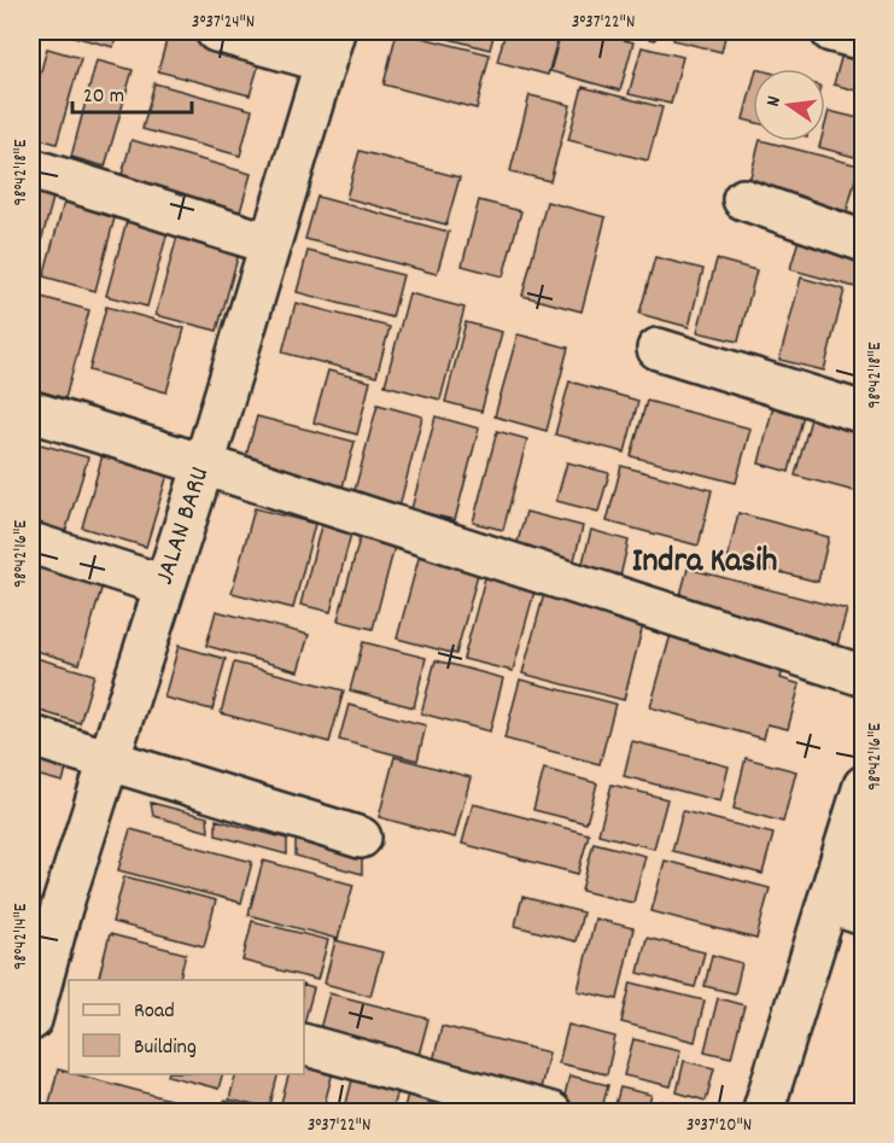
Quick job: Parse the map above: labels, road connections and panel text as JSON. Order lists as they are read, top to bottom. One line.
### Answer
{"streets":{"street":["JALAN BARU"]},"districts":["Indra Kasih"],"legend":["Road","Building"],"scale_bar":"20 m","north":"left","coordinates":["3°37'24\"N","3°37'22\"N","98°42'18\"E","98°42'16\"E","98°42'14\"E","3°37'20\"N"]}
